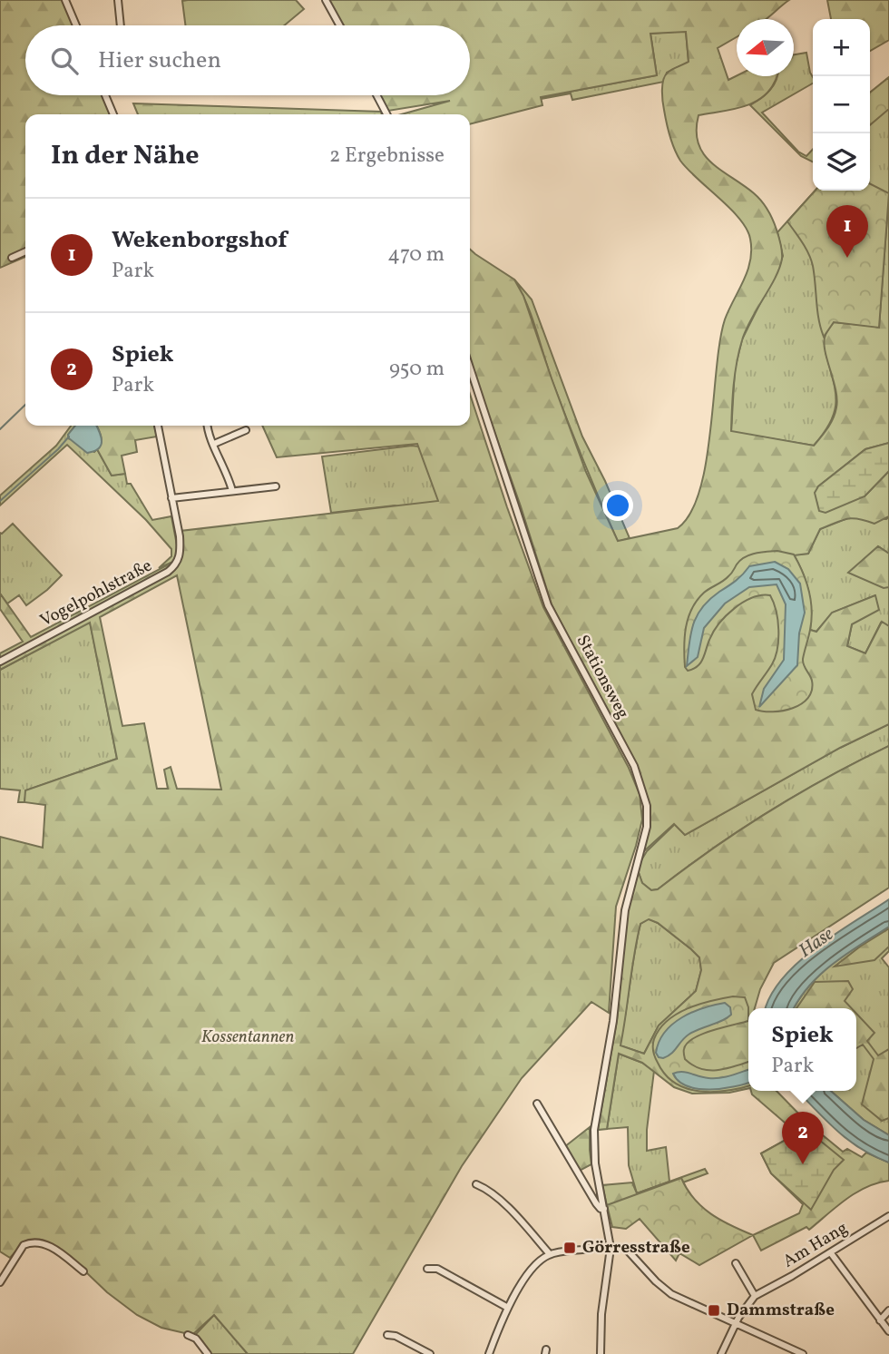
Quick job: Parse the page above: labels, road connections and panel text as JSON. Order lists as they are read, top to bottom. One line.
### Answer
{"streets":{"street":["Vogelpohlstraße","Stationsweg","Am Hang"]},"water":["Hase"],"parks":["Kossentannen"],"places":{"transit":["Görresstraße","Dammstraße"]},"north":"left","page":{"map_buttons":["+","−"],"search":"Hier suchen","heading":["In der Nähe","2 Ergebnisse"],"list":[{"mark":"1","name":"Wekenborgshof","note":"Park","value":"470 m"},{"mark":"2","name":"Spiek","note":"Park","value":"950 m"}],"pins":["1","2"],"popup":["Spiek","Park"]}}
